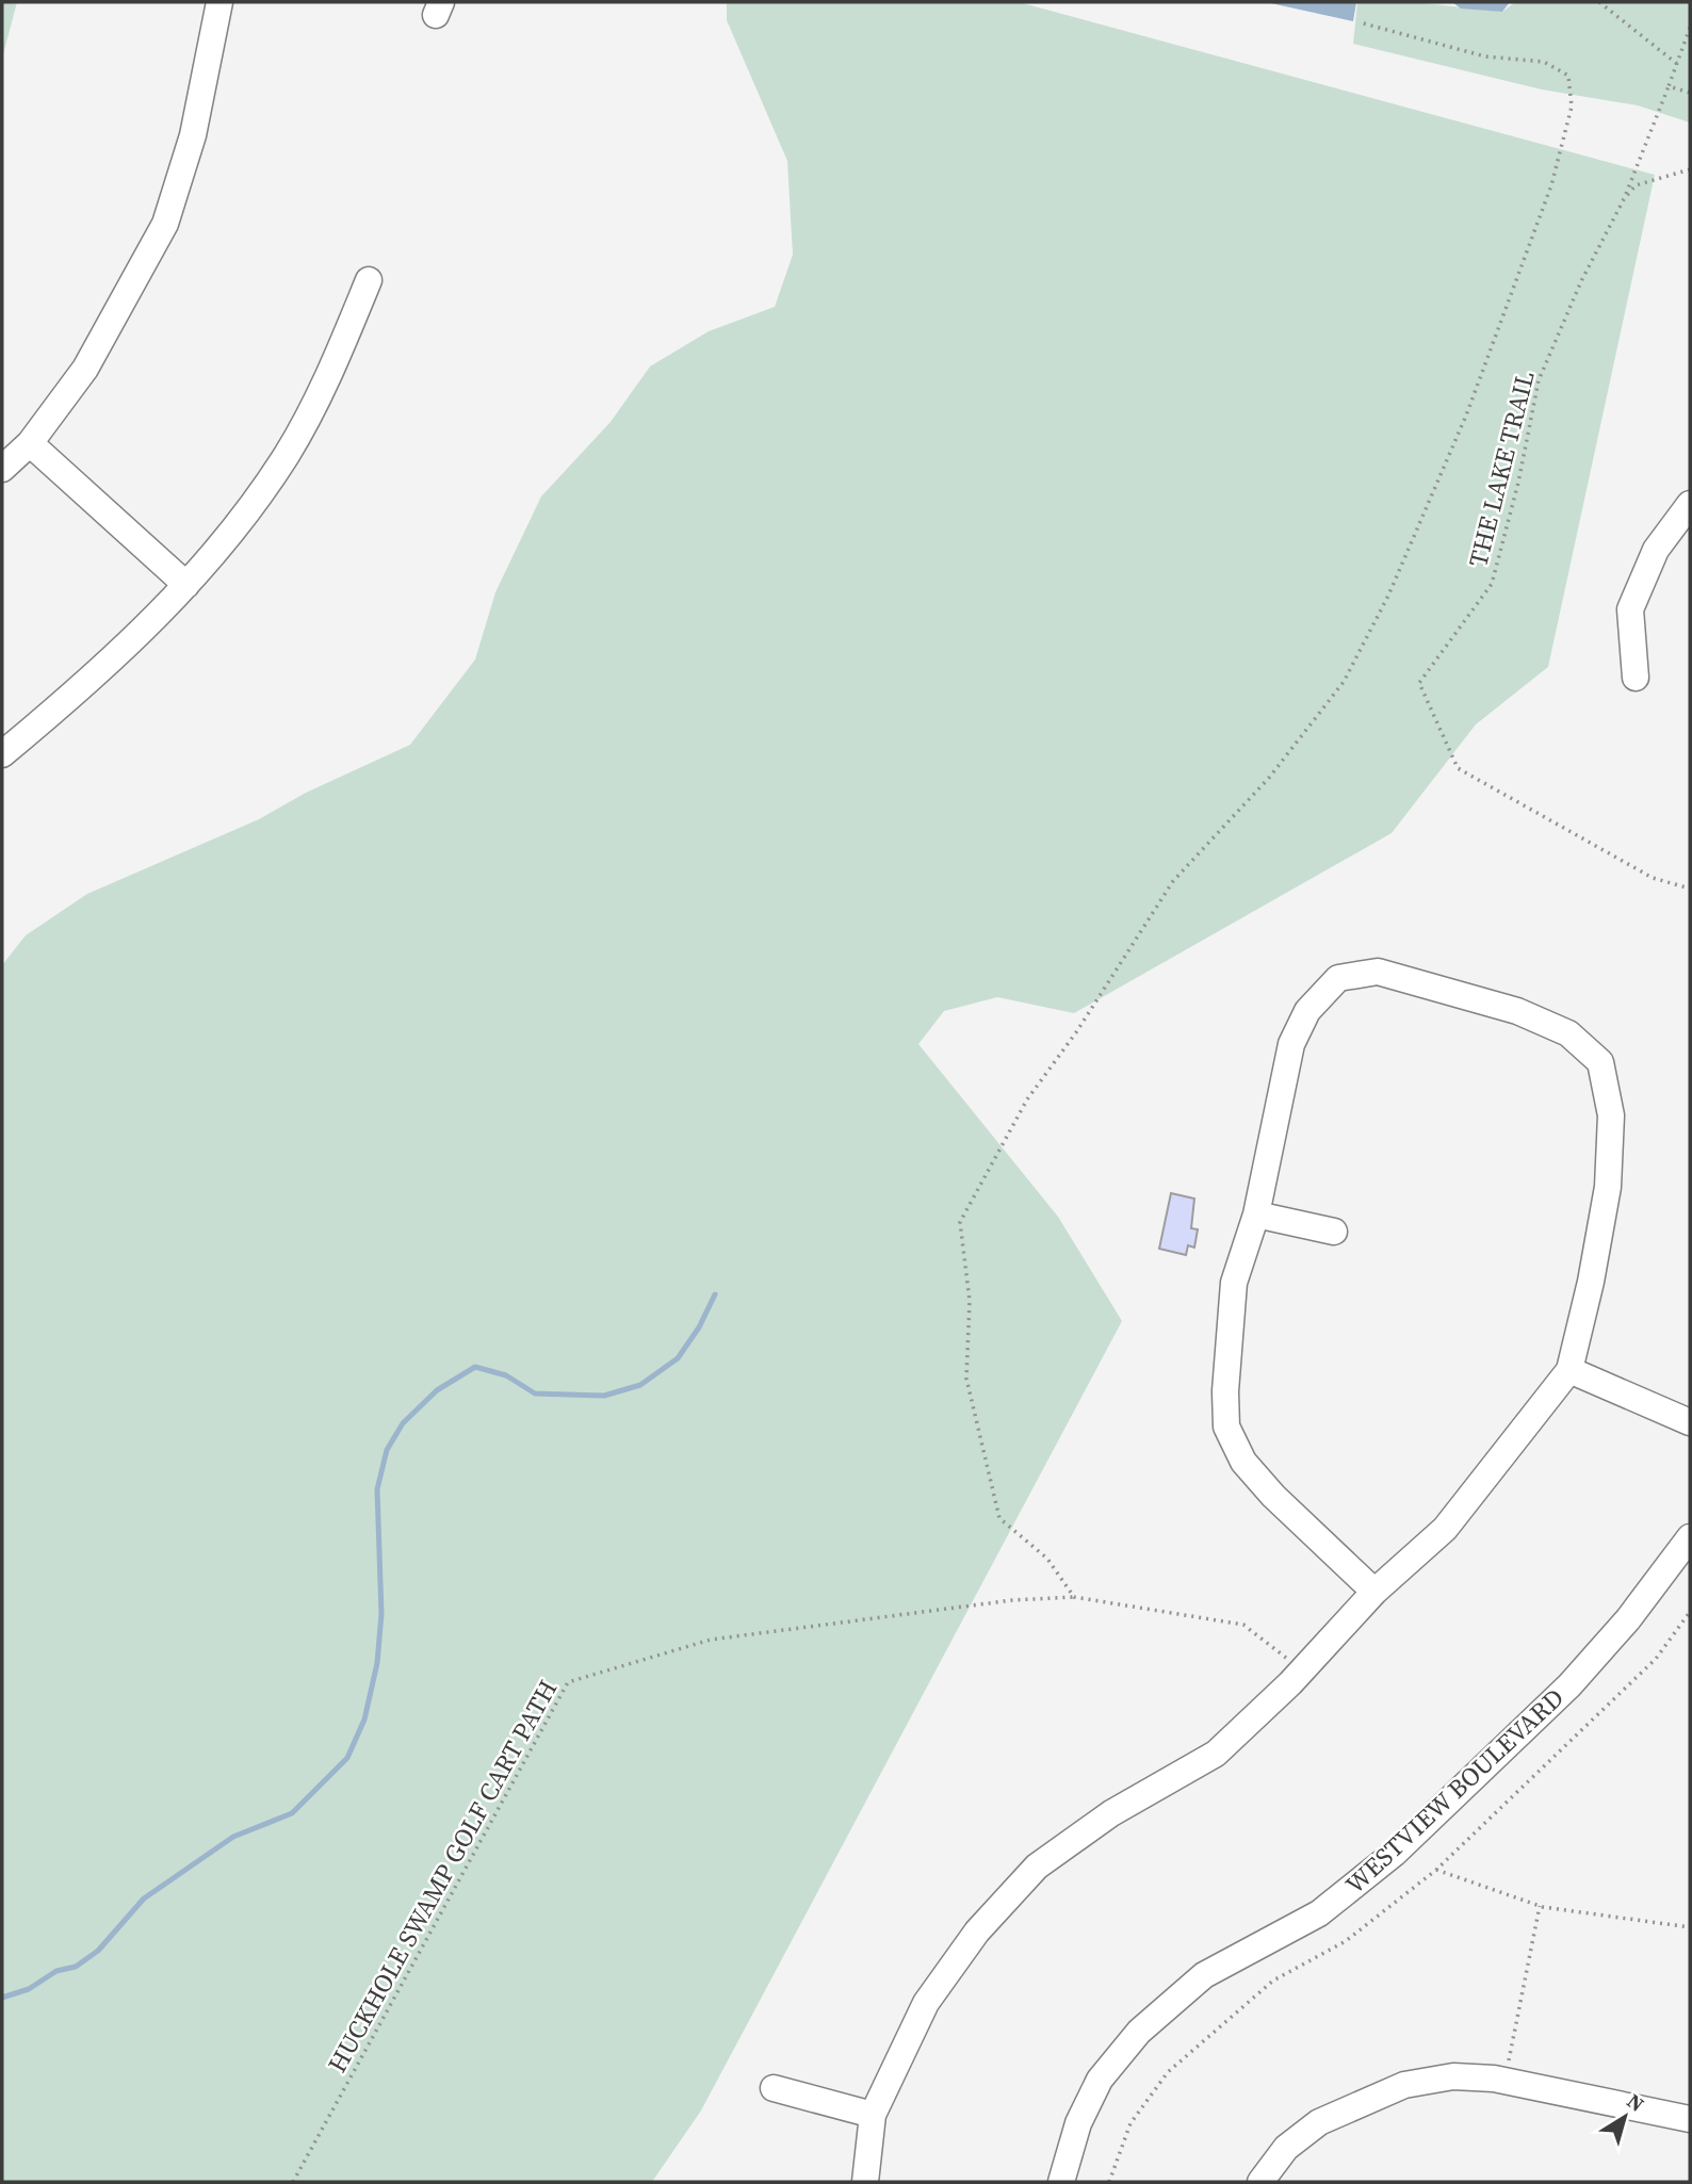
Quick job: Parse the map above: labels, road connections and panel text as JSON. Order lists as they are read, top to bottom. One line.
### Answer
{"streets":{"street":["WESTVIEW BOULEVARD"],"path":["THE LAKE TRAIL","HUCKHOLE SWAMP GOLF CART PATH"]},"north":"top right"}
